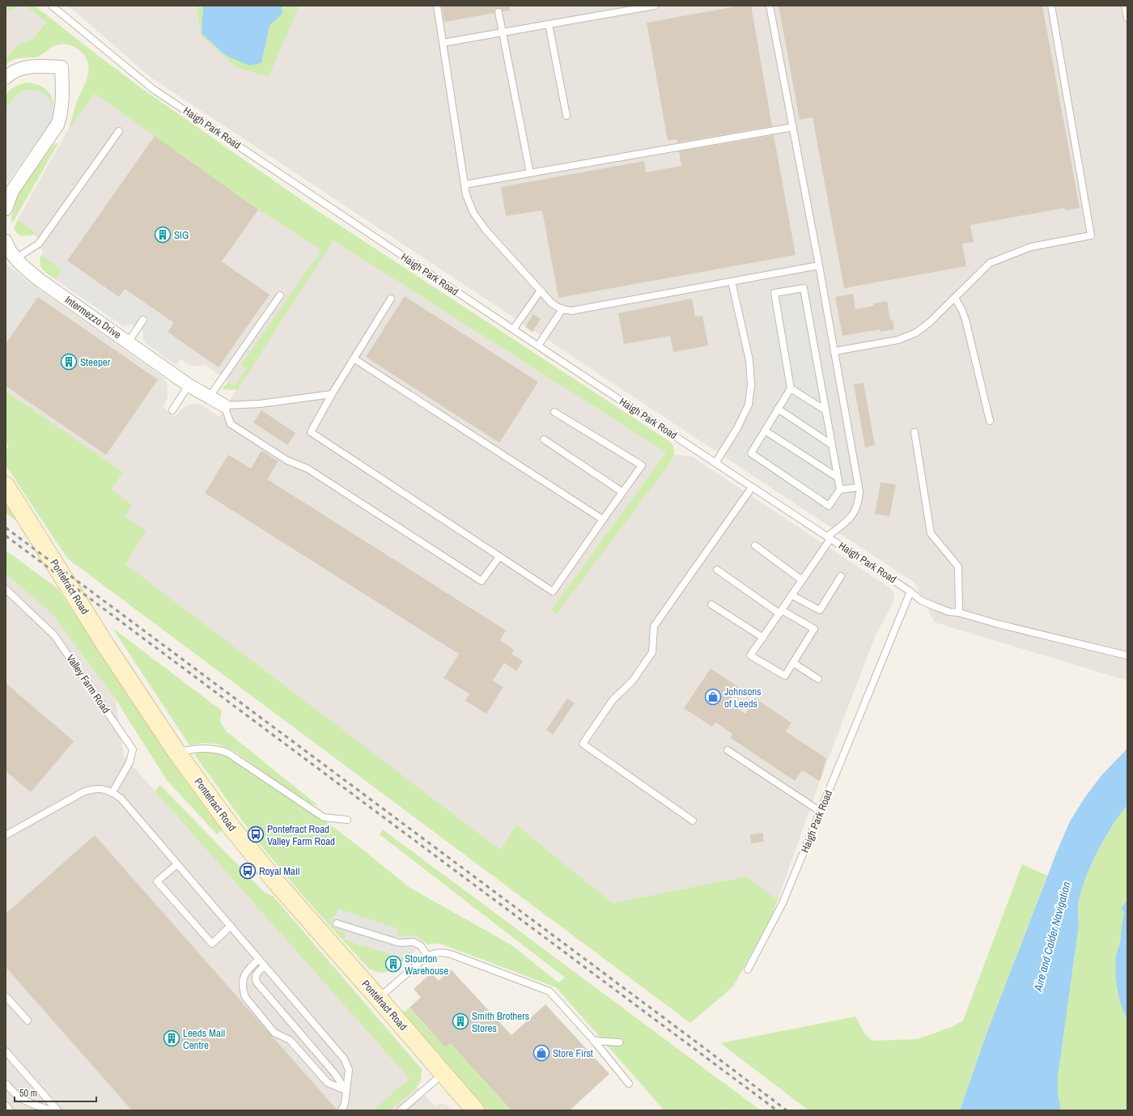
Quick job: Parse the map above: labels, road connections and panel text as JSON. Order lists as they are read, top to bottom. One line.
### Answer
{"streets":{"main road":["Pontefract Road"],"street":["Intermezzo Drive"],"lane":["Haigh Park Road","Valley Farm Road"]},"water":["Aire and Calder Navigation"],"places":{"building":["SIG","Steeper","Stourton Warehouse","Smith Brothers Stores","Leeds Mail Centre"],"shop":["Johnsons of Leeds","Store First"],"bus stop":["Pontefract Road Valley Farm Road","Royal Mail"]},"scale_bar":"50 m"}
